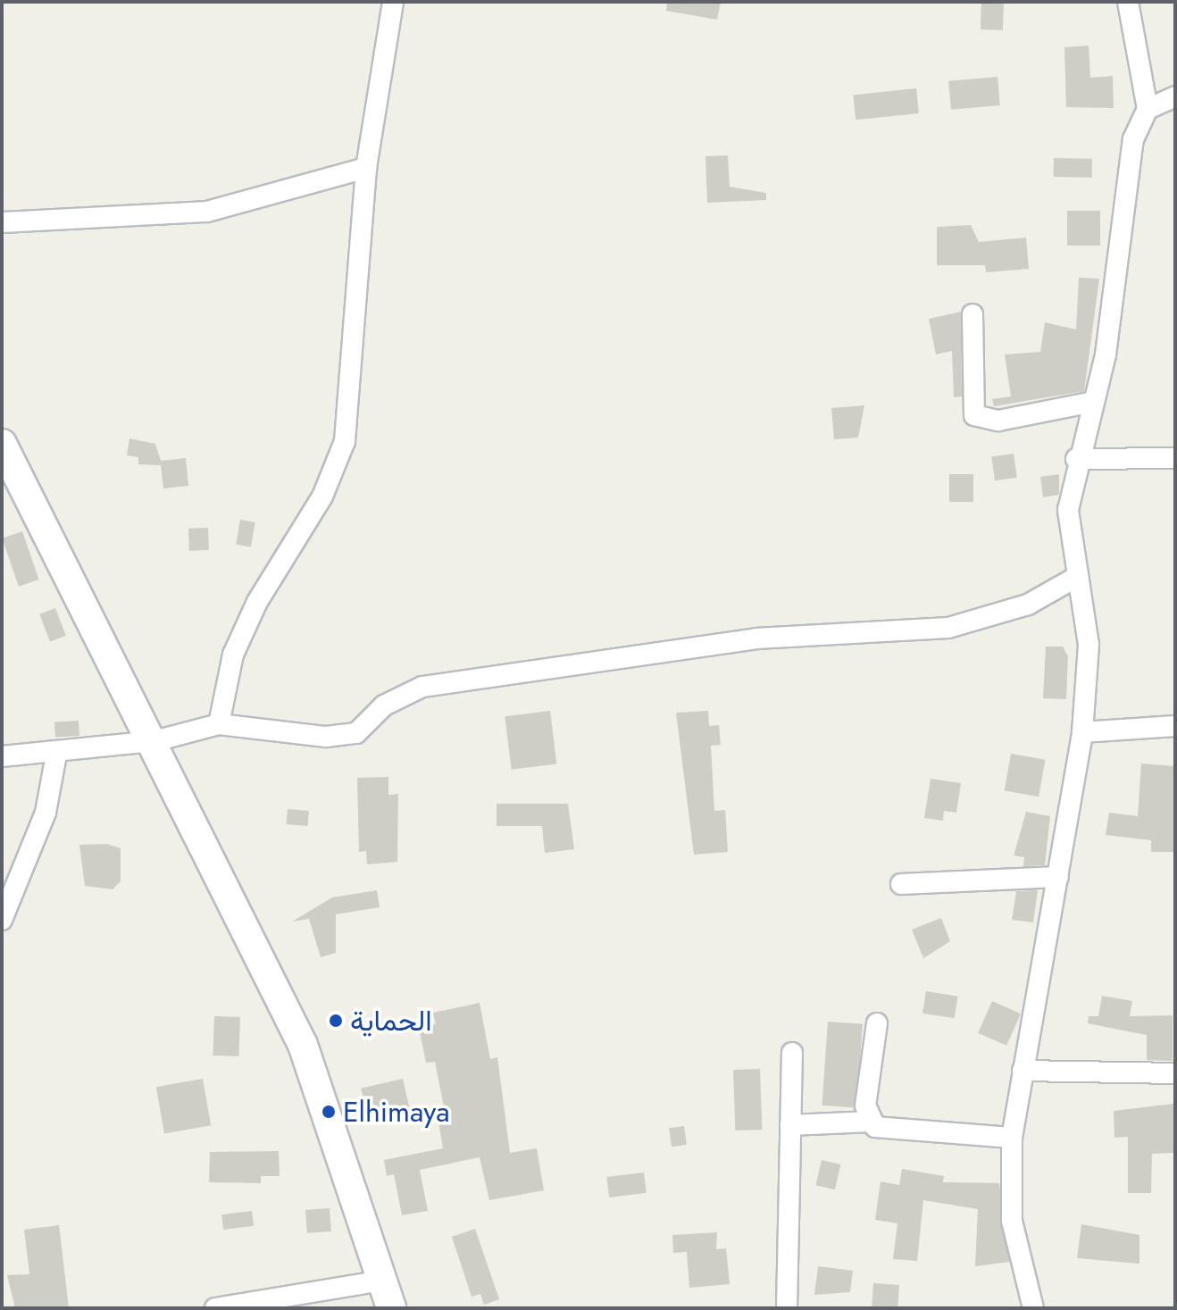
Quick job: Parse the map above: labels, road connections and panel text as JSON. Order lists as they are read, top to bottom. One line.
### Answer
{"places":["الحماية","Elhimaya"]}
